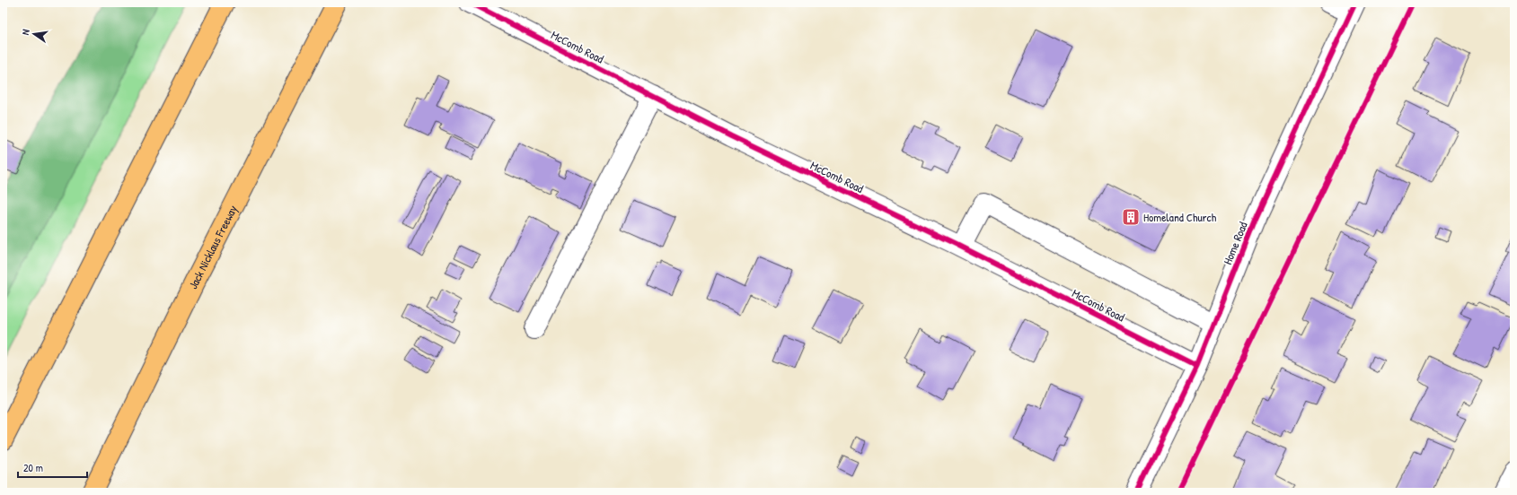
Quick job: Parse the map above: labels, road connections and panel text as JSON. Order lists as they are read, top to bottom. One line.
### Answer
{"streets":{"highway":["Jack Nicklaus Freeway"],"street":["McComb Road","Home Road"]},"crossings":[["McComb Road","Home Road"]],"places":{"building":["Homeland Church"]},"scale_bar":"20 m","north":"left"}
